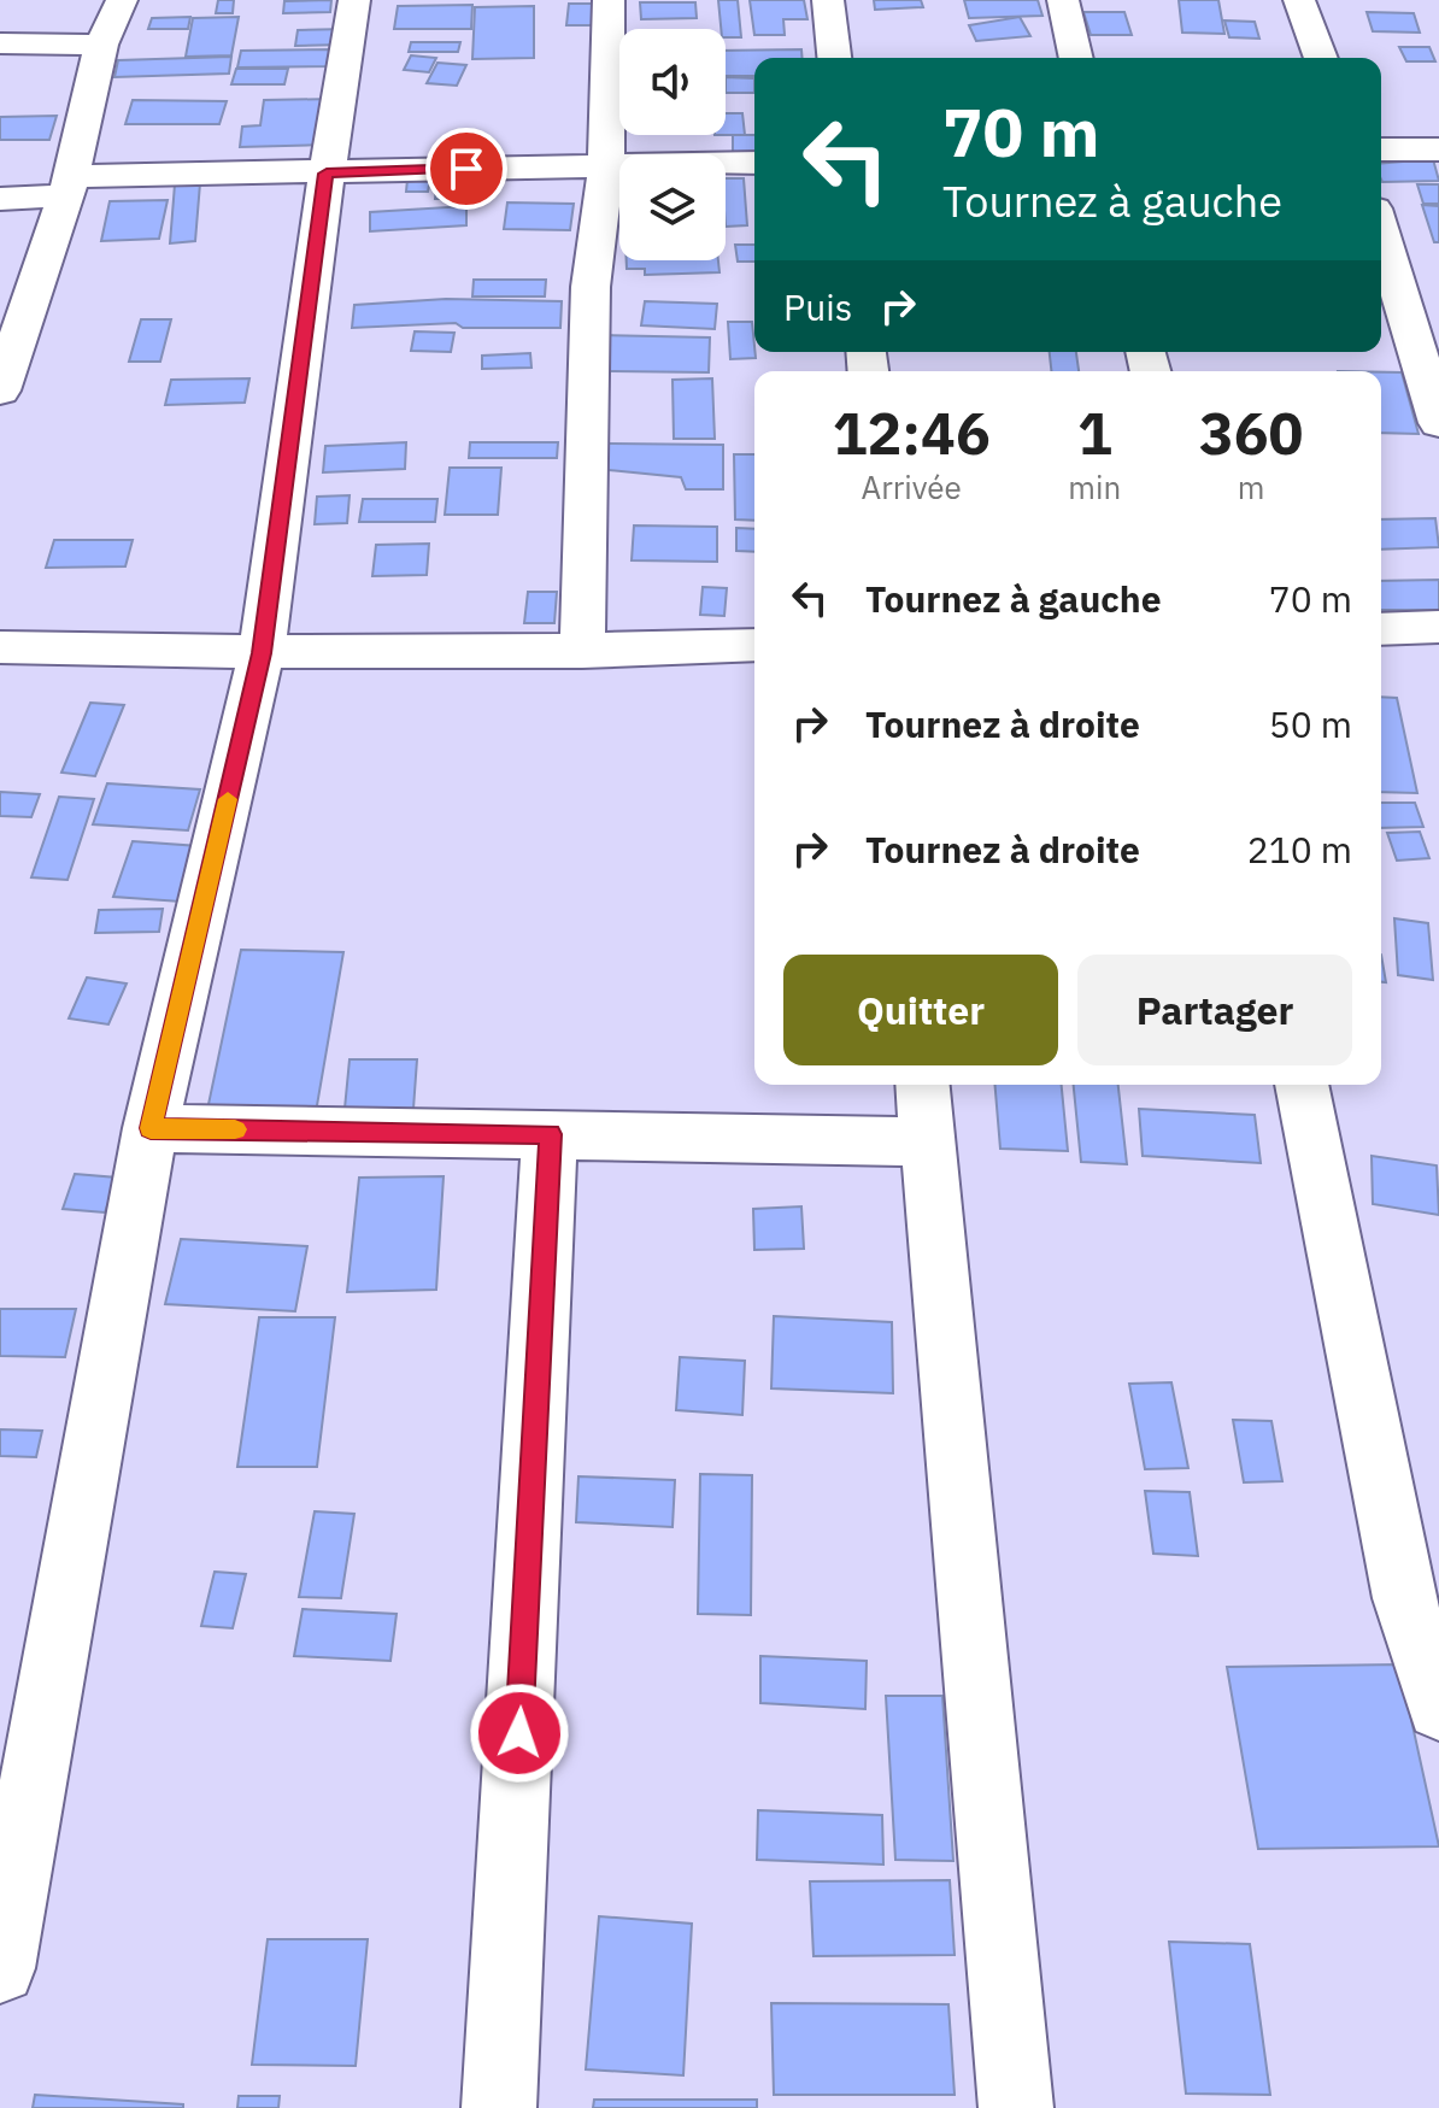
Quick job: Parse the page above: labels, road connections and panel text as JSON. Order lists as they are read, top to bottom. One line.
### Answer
{"page":{"turn":["70 m","Tournez à gauche"],"then":"Puis","eta":["12:46","Arrivée","1","min","360","m"],"list":[{"name":"Tournez à gauche","value":"70 m"},{"name":"Tournez à droite","value":"50 m"},{"name":"Tournez à droite","value":"210 m"}],"buttons":["Quitter","Partager"]}}
